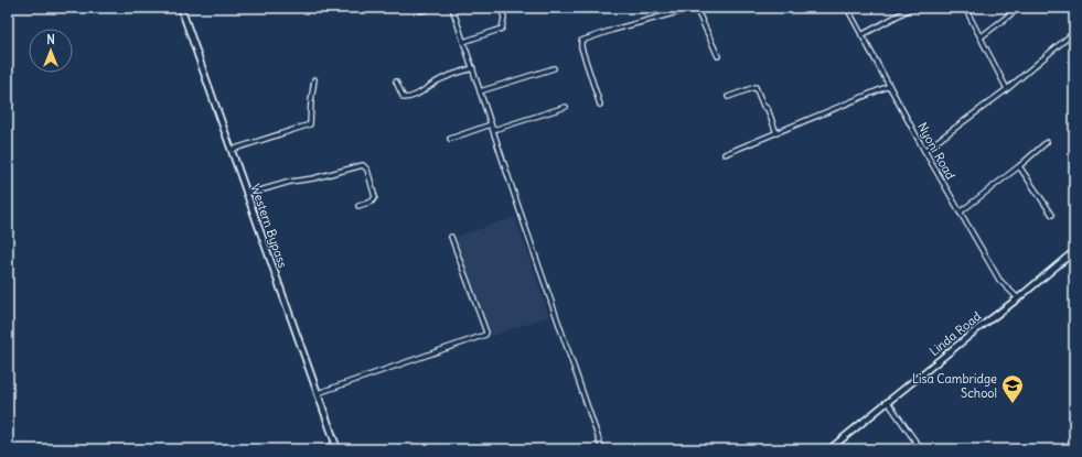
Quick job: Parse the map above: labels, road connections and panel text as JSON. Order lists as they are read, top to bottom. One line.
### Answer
{"streets":{"main road":["Western Bypass","Linda Road"],"street":["Nyoni Road"]},"crossings":[["Nyoni Road","Linda Road"]],"places":{"school or university":["Lisa Cambridge School"]},"north":"top"}
